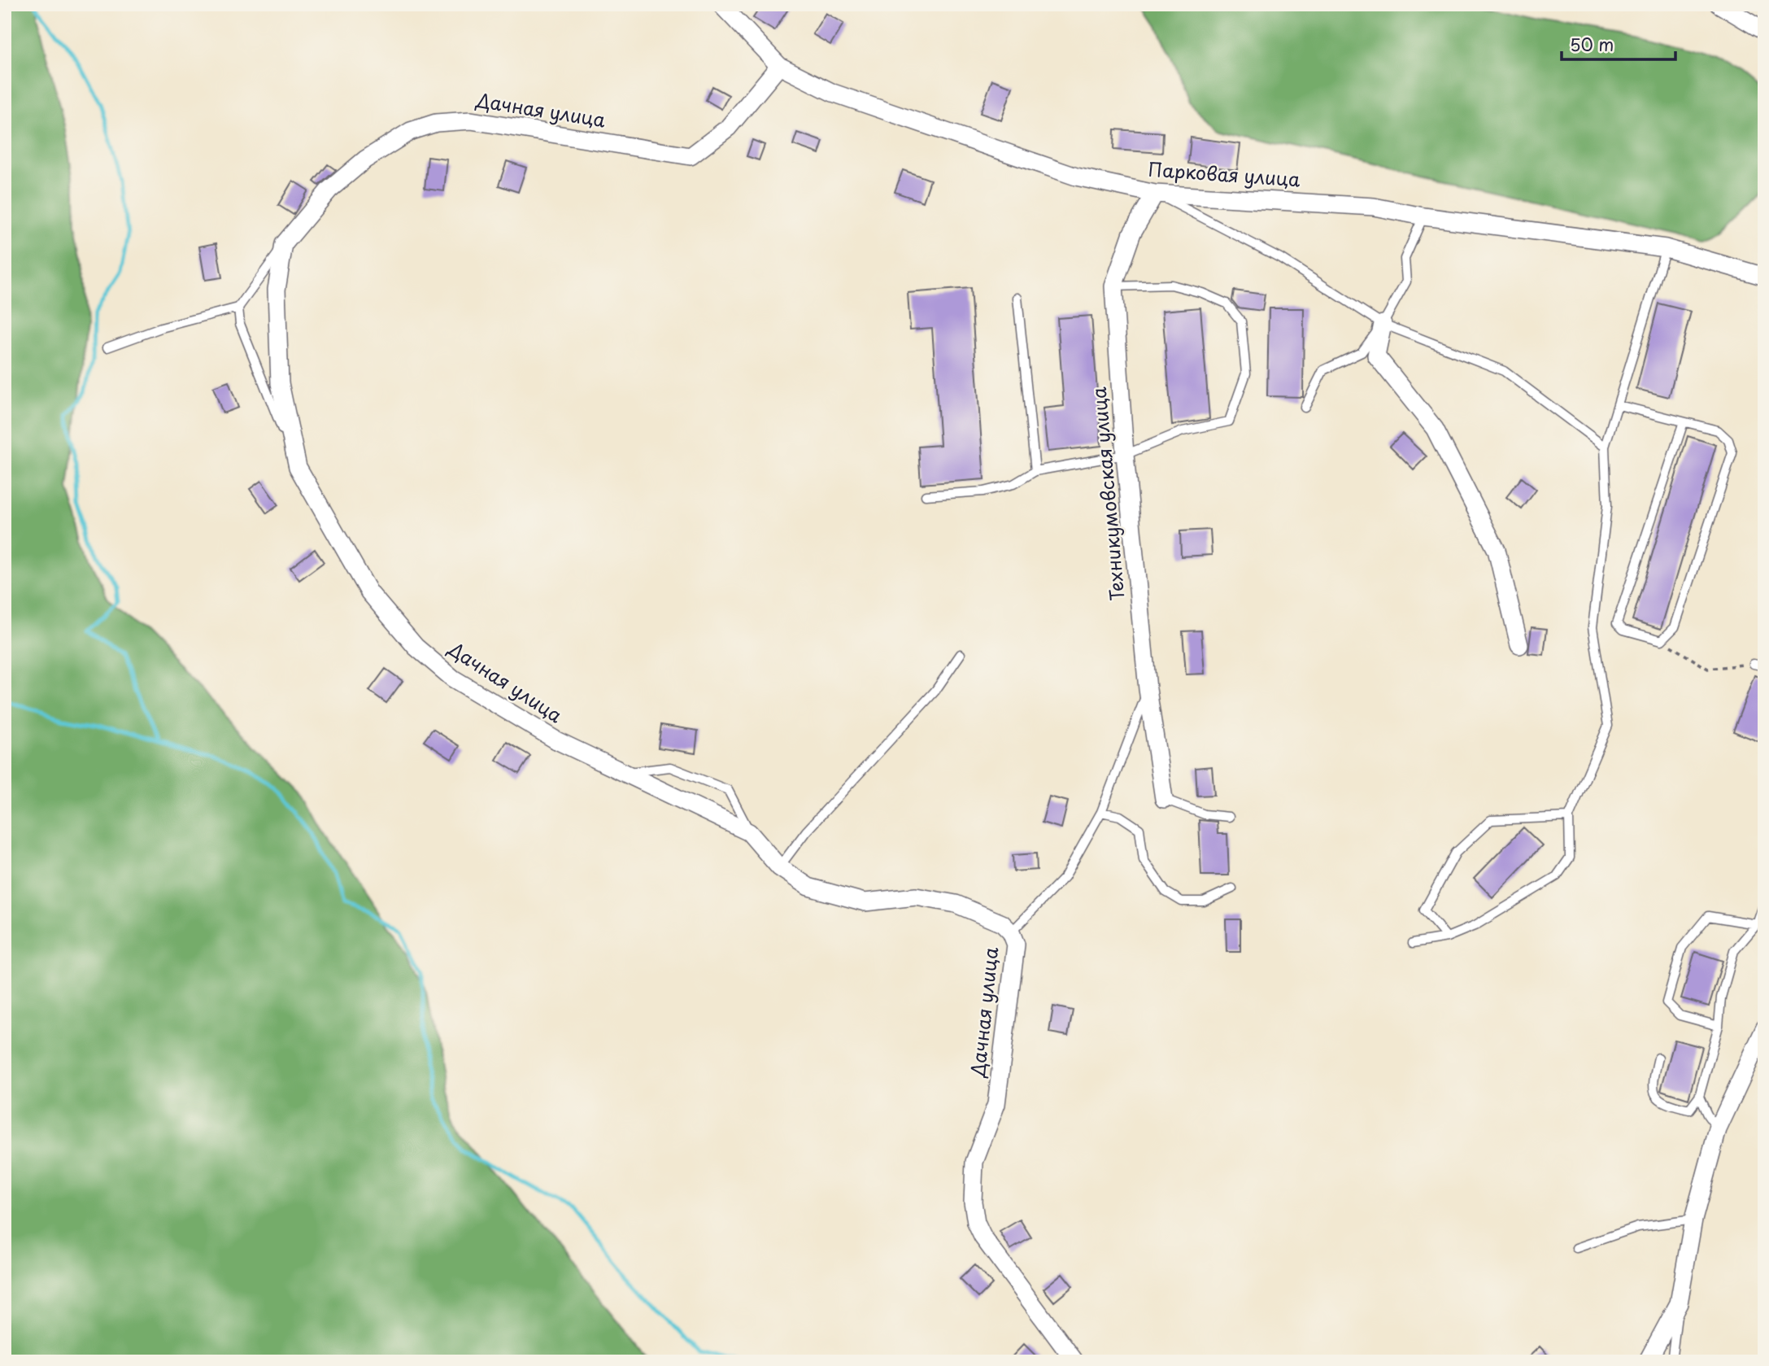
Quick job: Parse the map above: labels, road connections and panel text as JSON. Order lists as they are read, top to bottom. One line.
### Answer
{"streets":{"street":["Дачная улица","Парковая улица","Техникумовская улица"]},"crossings":[["Дачная улица","Парковая улица"],["Парковая улица","Техникумовская улица"]],"scale_bar":"50 m"}
